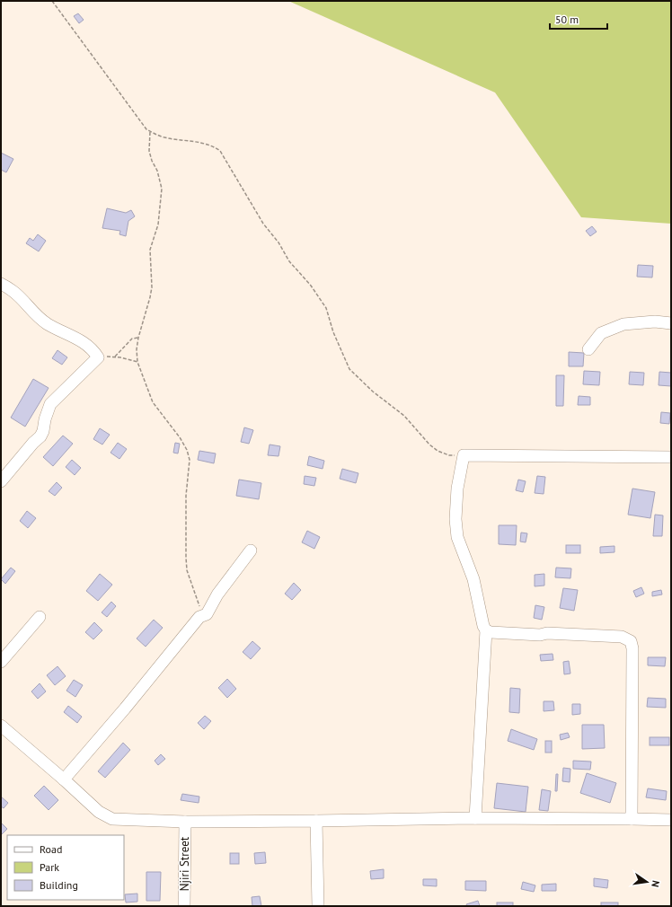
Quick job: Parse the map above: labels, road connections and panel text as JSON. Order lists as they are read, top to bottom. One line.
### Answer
{"streets":{"street":["Njiri Street"]},"legend":["Road","Park","Building"],"scale_bar":"50 m","north":"right"}
